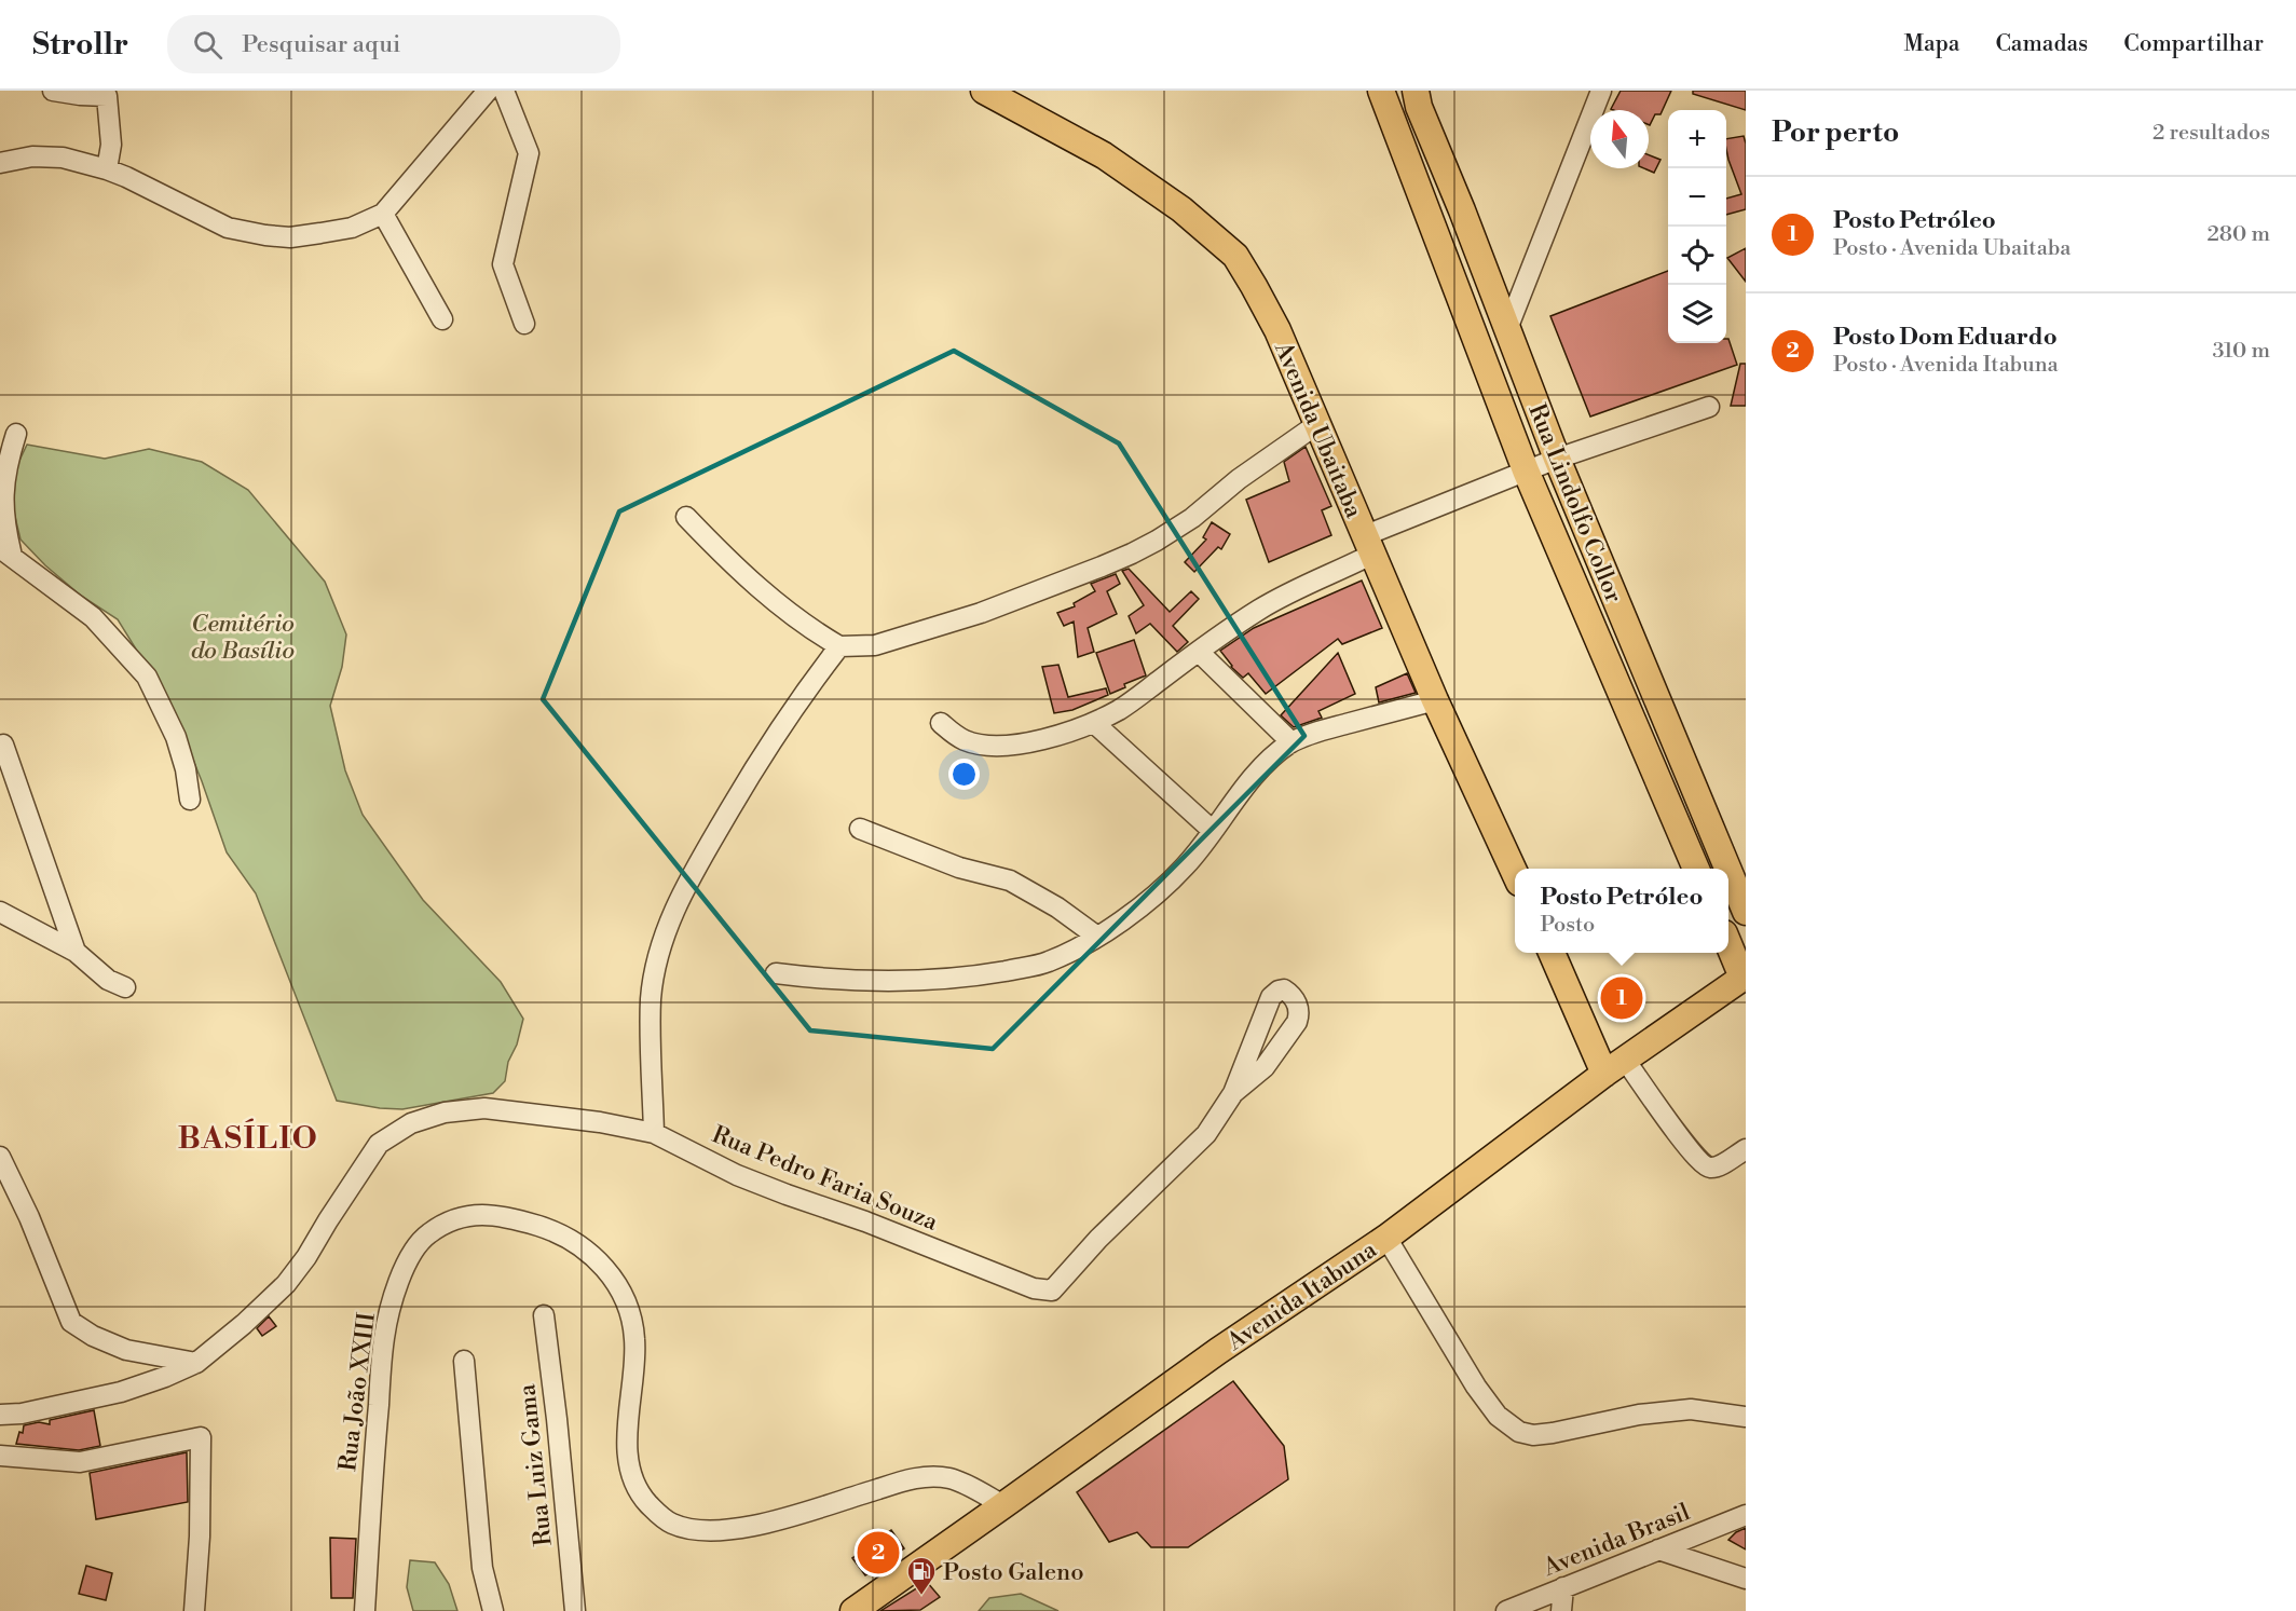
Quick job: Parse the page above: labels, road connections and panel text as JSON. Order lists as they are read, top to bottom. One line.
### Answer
{"streets":{"main road":["Avenida Ubaitaba","Rua Lindolfo Collor","Avenida Itabuna"],"street":["Rua Pedro Faria Souza","Rua João XXIII","Rua Luiz Gama","Avenida Brasil"]},"crossings":[["Avenida Itabuna","Rua João XXIII"]],"districts":["BASÍLIO"],"parks":["Cemitério do Basílio"],"places":{"fuel station":["Posto Galeno"]},"north":"top","page":{"header":"Strollr","search":"Pesquisar aqui","nav":["Mapa","Camadas","Compartilhar"],"heading":["Por perto","2 resultados"],"map_buttons":["+","−"],"list":[{"mark":"1","name":"Posto Petróleo","note":"Posto · Avenida Ubaitaba","value":"280 m"},{"mark":"2","name":"Posto Dom Eduardo","note":"Posto · Avenida Itabuna","value":"310 m"}],"popup":["Posto Petróleo","Posto"],"pins":["1","2"]}}
